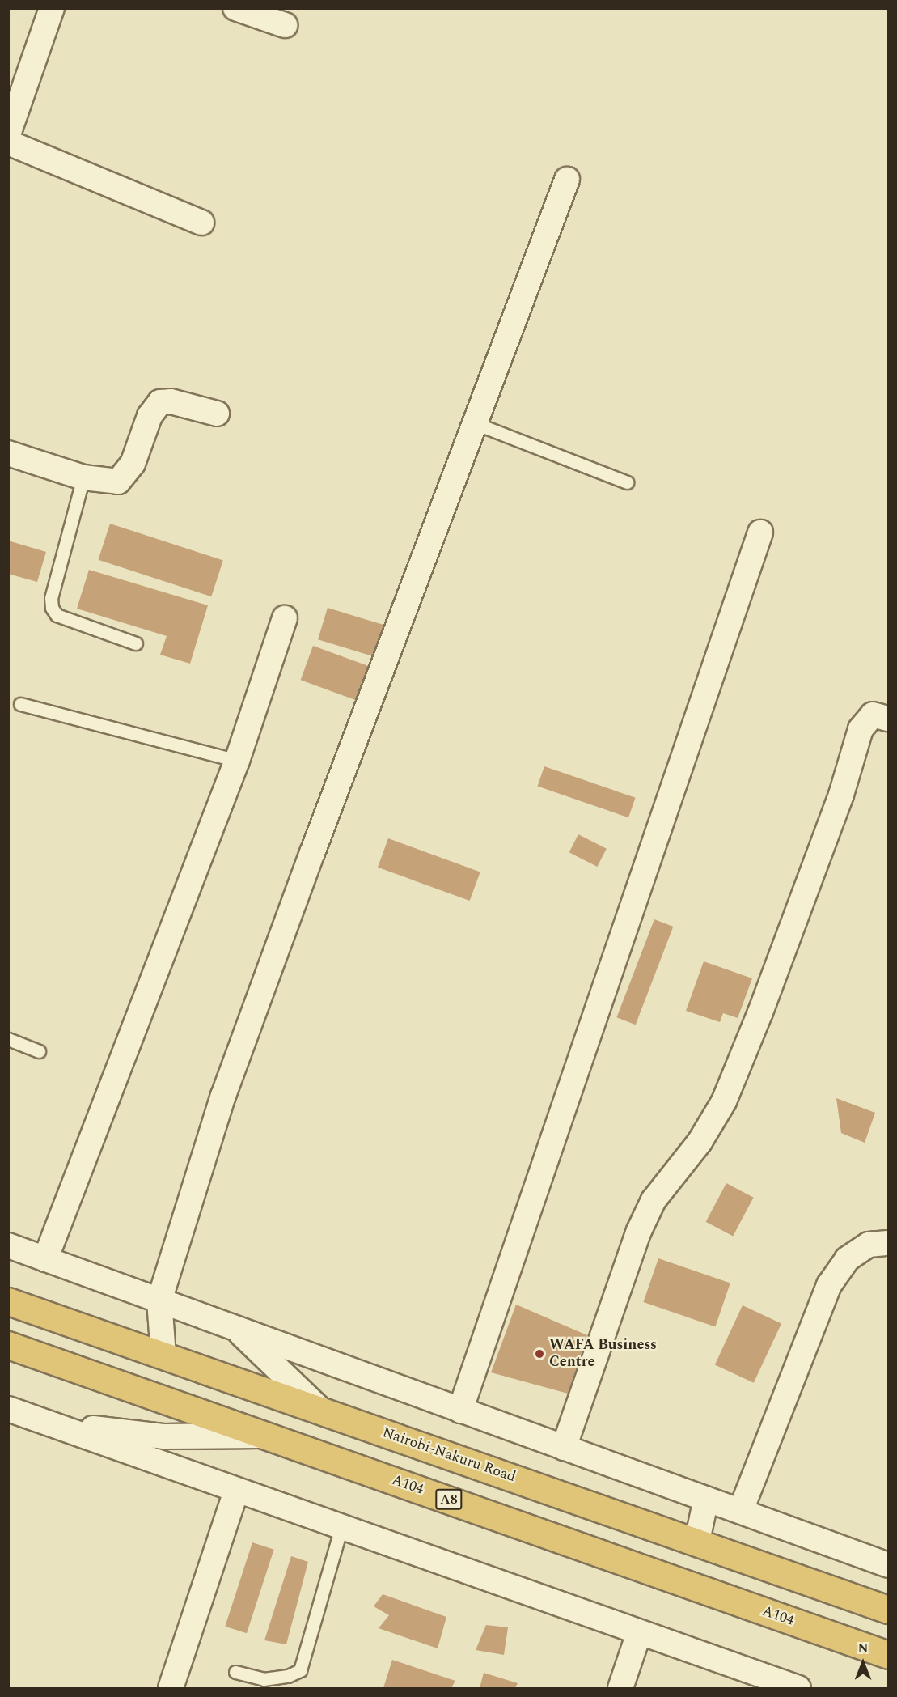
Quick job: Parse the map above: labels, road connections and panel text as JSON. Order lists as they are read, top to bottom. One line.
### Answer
{"streets":{"highway":["Nairobi-Nakuru Road","A104","A8"]},"places":["WAFA Business Centre"],"north":"top"}
